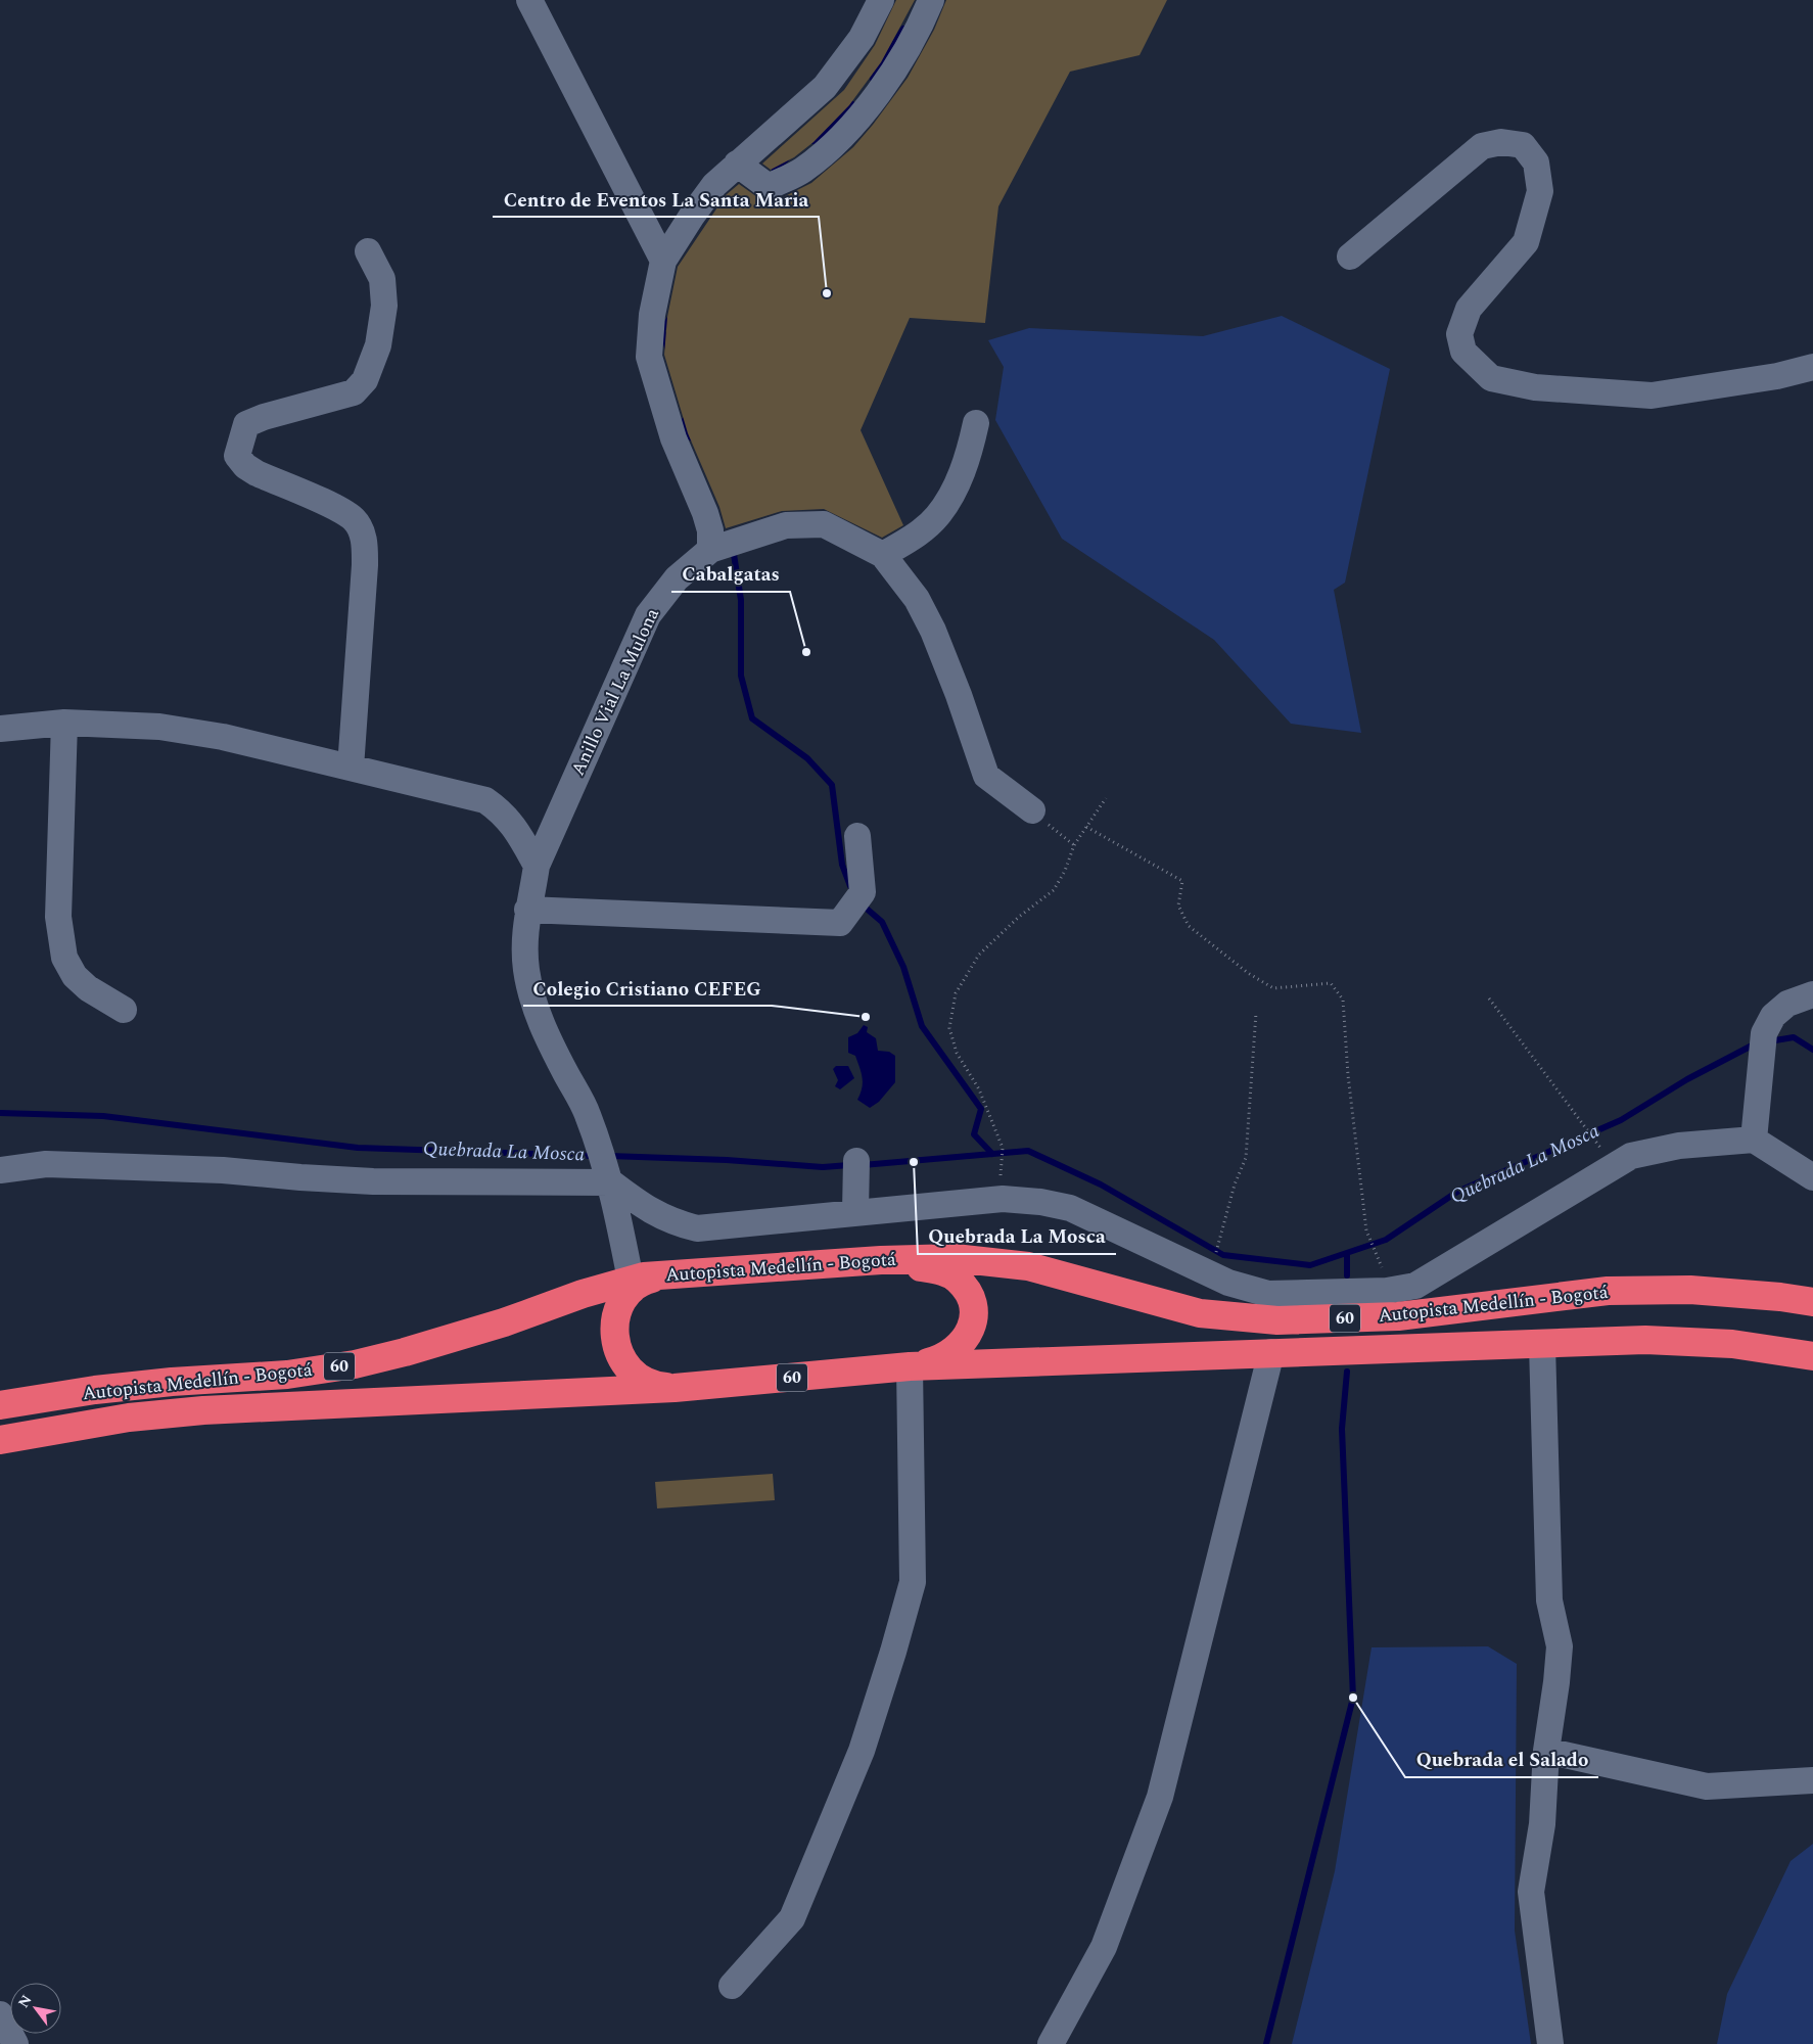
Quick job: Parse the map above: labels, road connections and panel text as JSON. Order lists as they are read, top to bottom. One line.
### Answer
{"streets":{"highway":["Autopista Medellín - Bogotá","60"],"street":["Anillo Vial La Mulona"]},"crossings":[["Anillo Vial La Mulona","Autopista Medellín - Bogotá"]],"water":["Quebrada La Mosca"],"places":["Centro de Eventos La Santa Maria","Cabalgatas","Colegio Cristiano CEFEG","Quebrada La Mosca","Quebrada el Salado"],"north":"top left"}
